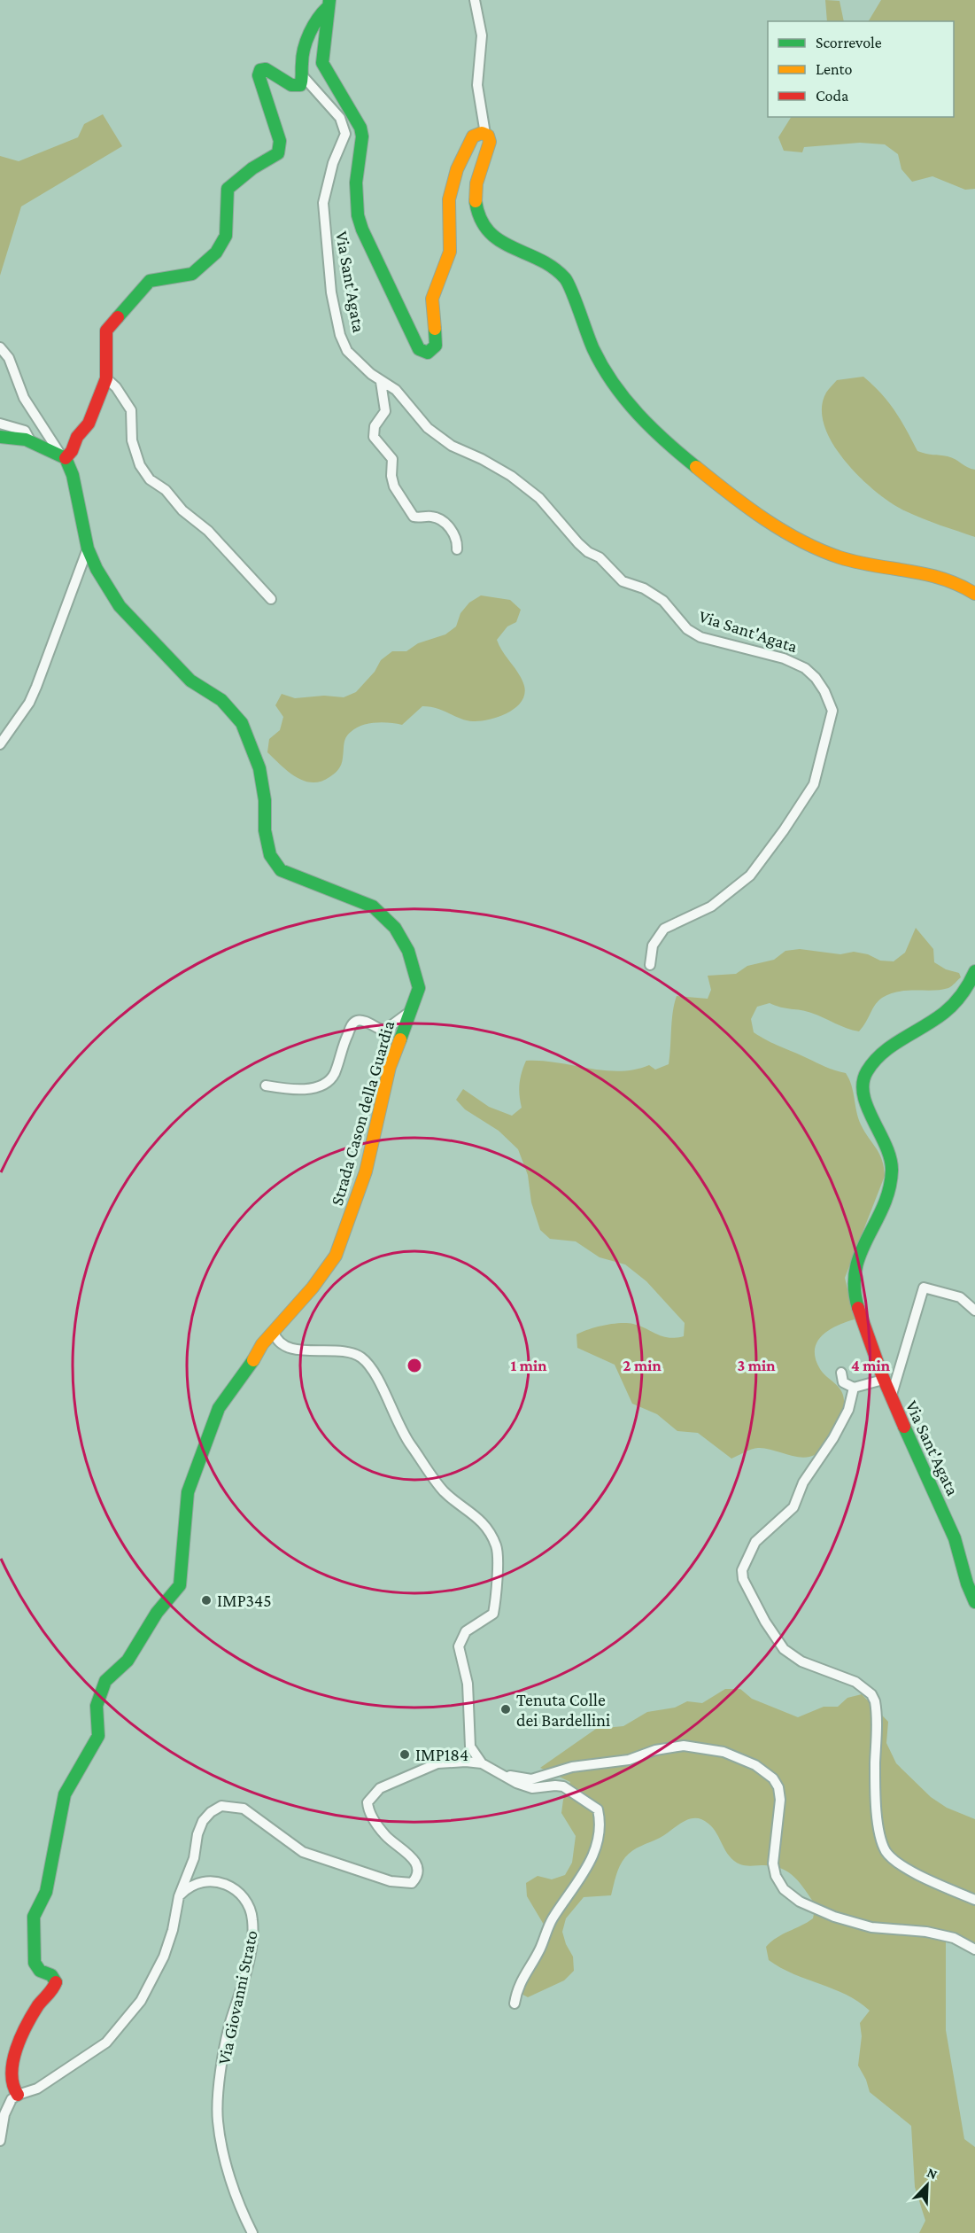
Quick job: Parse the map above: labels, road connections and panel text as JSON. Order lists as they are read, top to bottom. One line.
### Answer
{"streets":{"street":["Via Sant'Agata","Strada Cason della Guardia","Via Giovanni Strato"]},"places":["IMP345","Tenuta Colle dei Bardellini","IMP184"],"legend":["Scorrevole","Lento","Coda"],"north":"top right","rings":["1 min","2 min","3 min","4 min"]}
